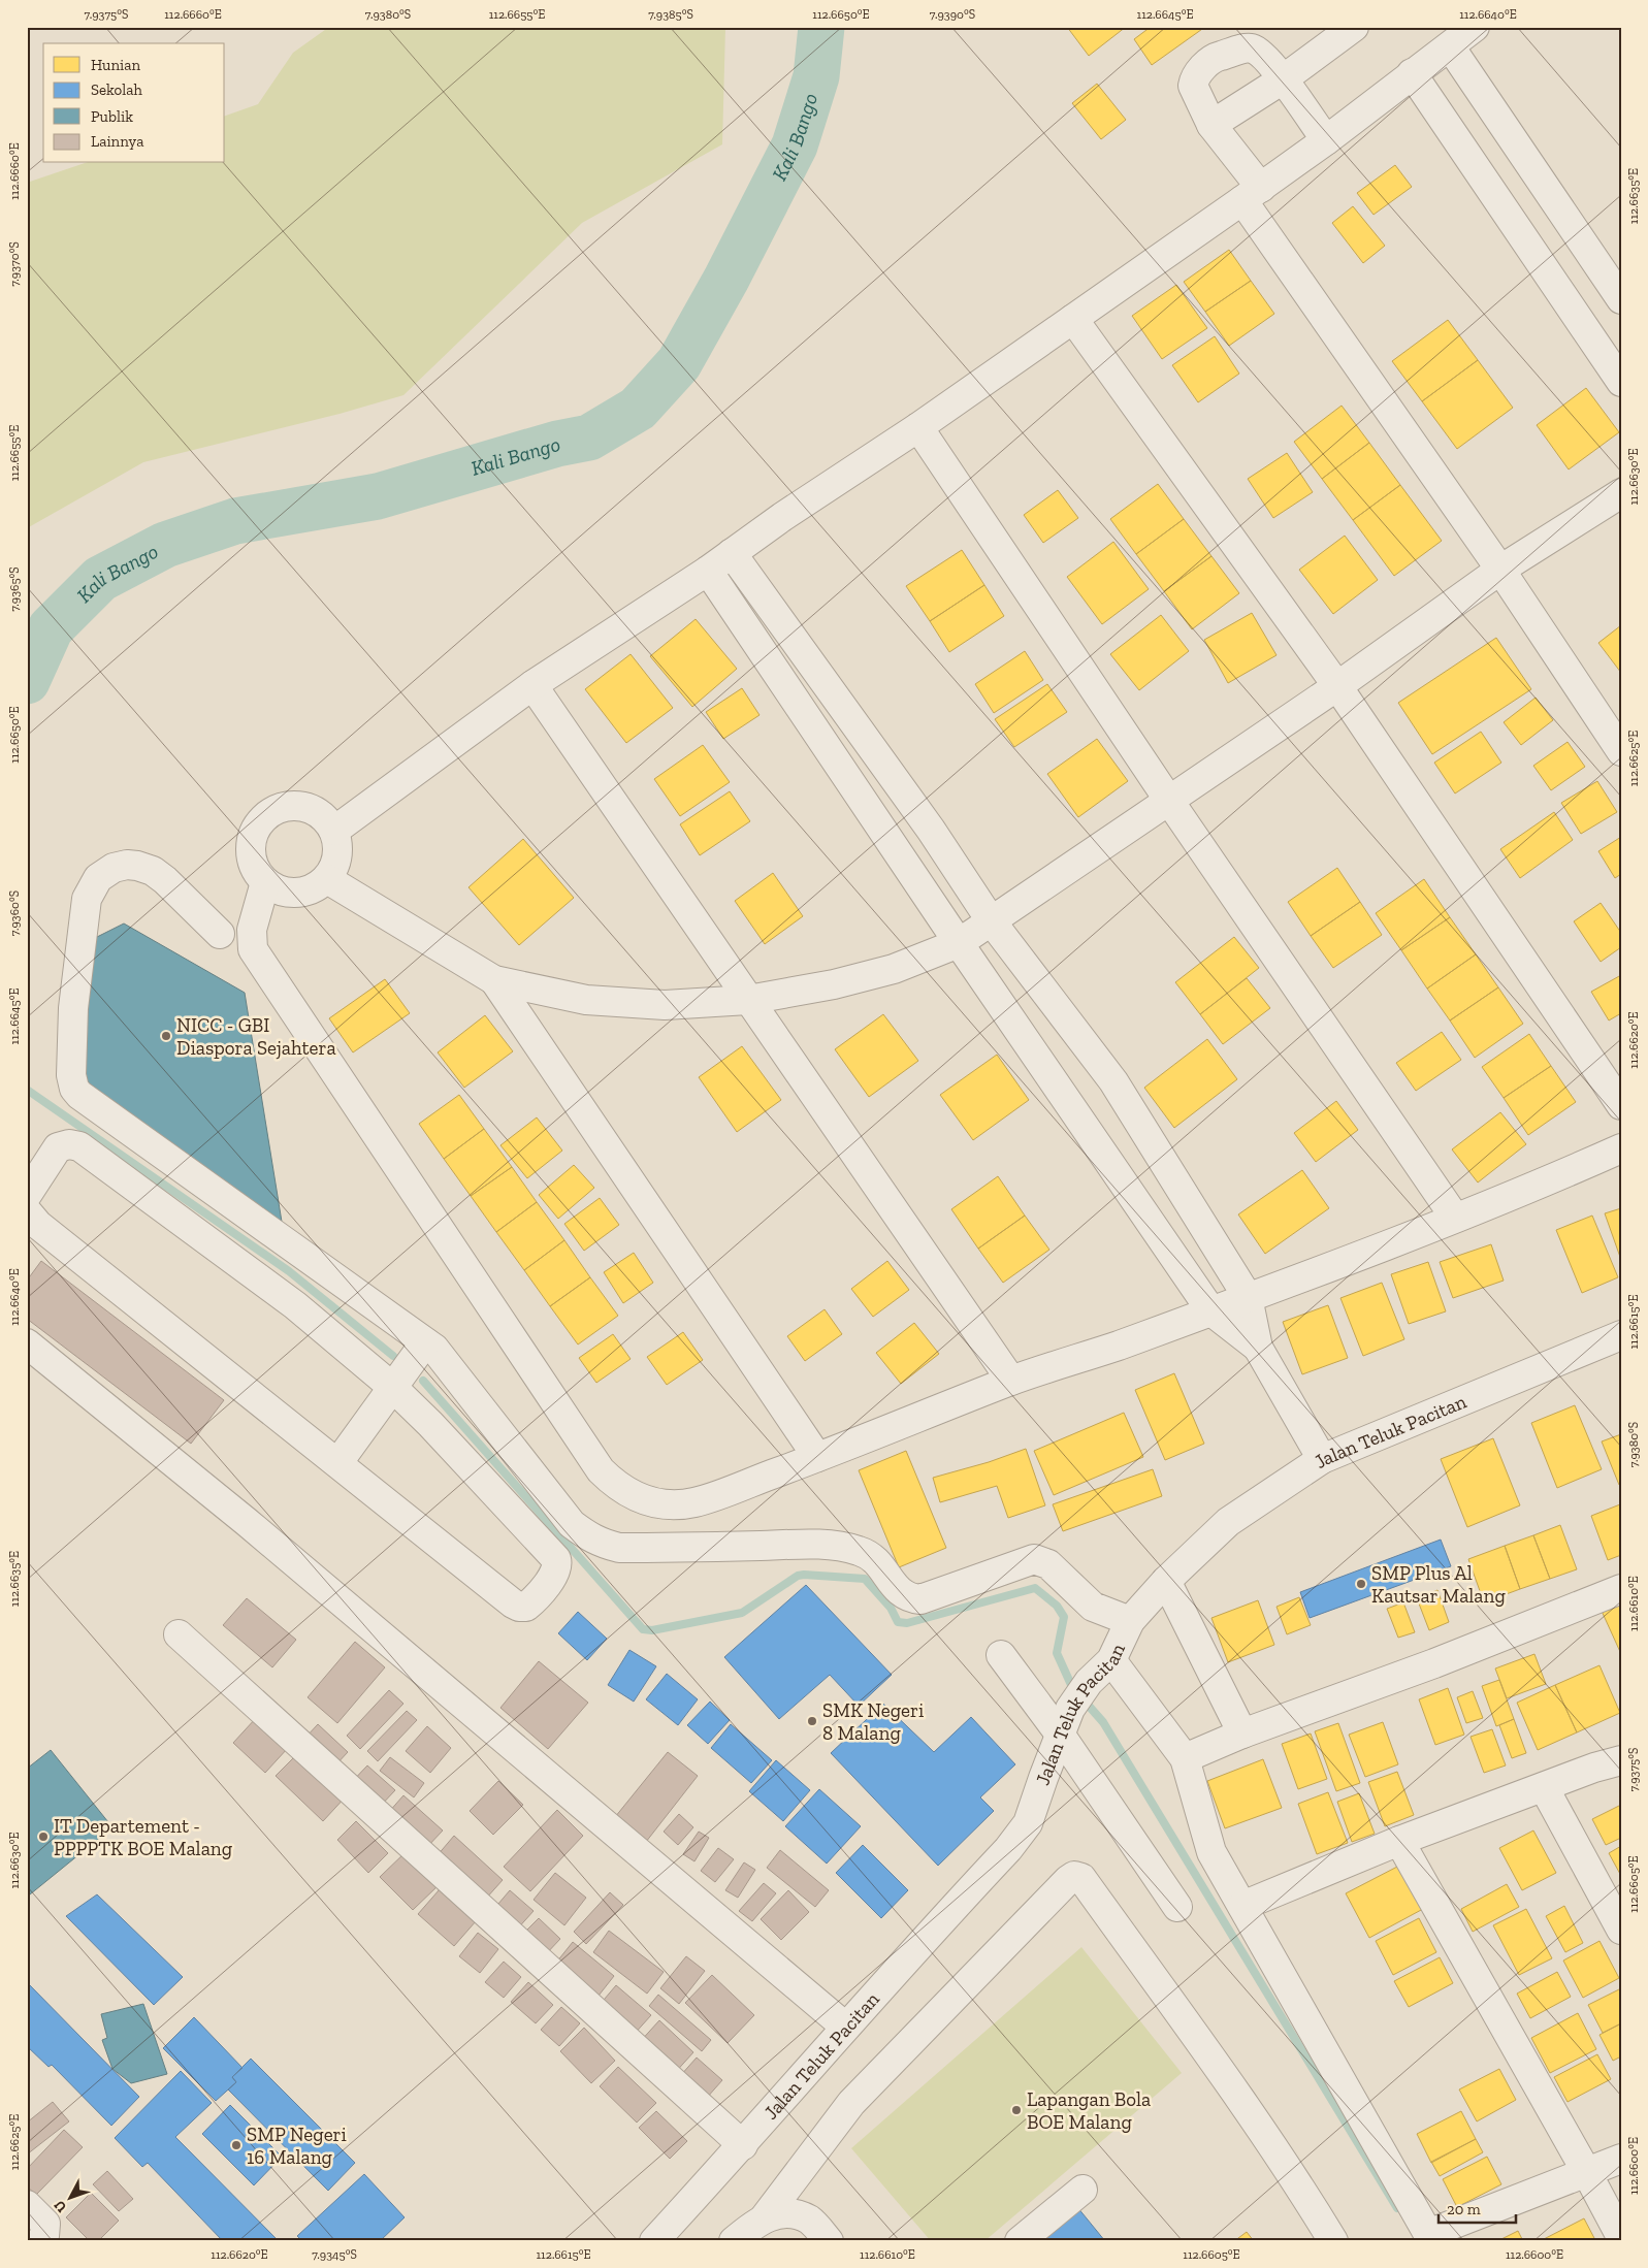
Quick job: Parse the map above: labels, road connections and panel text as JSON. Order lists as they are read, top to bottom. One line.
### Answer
{"streets":{"street":["Jalan Teluk Pacitan"]},"water":["Kali Bango"],"places":["NICC - GBI Diaspora Sejahtera","SMP Plus Al Kautsar Malang","SMK Negeri 8 Malang","IT Departement - PPPPTK BOE Malang","Lapangan Bola BOE Malang","SMP Negeri 16 Malang"],"legend":["Hunian","Sekolah","Publik","Lainnya"],"scale_bar":"20 m","north":"bottom left","coordinates":["7.9375°S","112.6660°E","7.9380°S","112.6655°E","7.9385°S","112.6650°E","7.9390°S","112.6645°E","112.6640°E","112.6635°E","7.9370°S","112.6630°E","7.9365°S","112.6625°E","7.9360°S","112.6620°E","112.6615°E","112.6610°E","112.6605°E","112.6600°E","7.9345°S"]}
